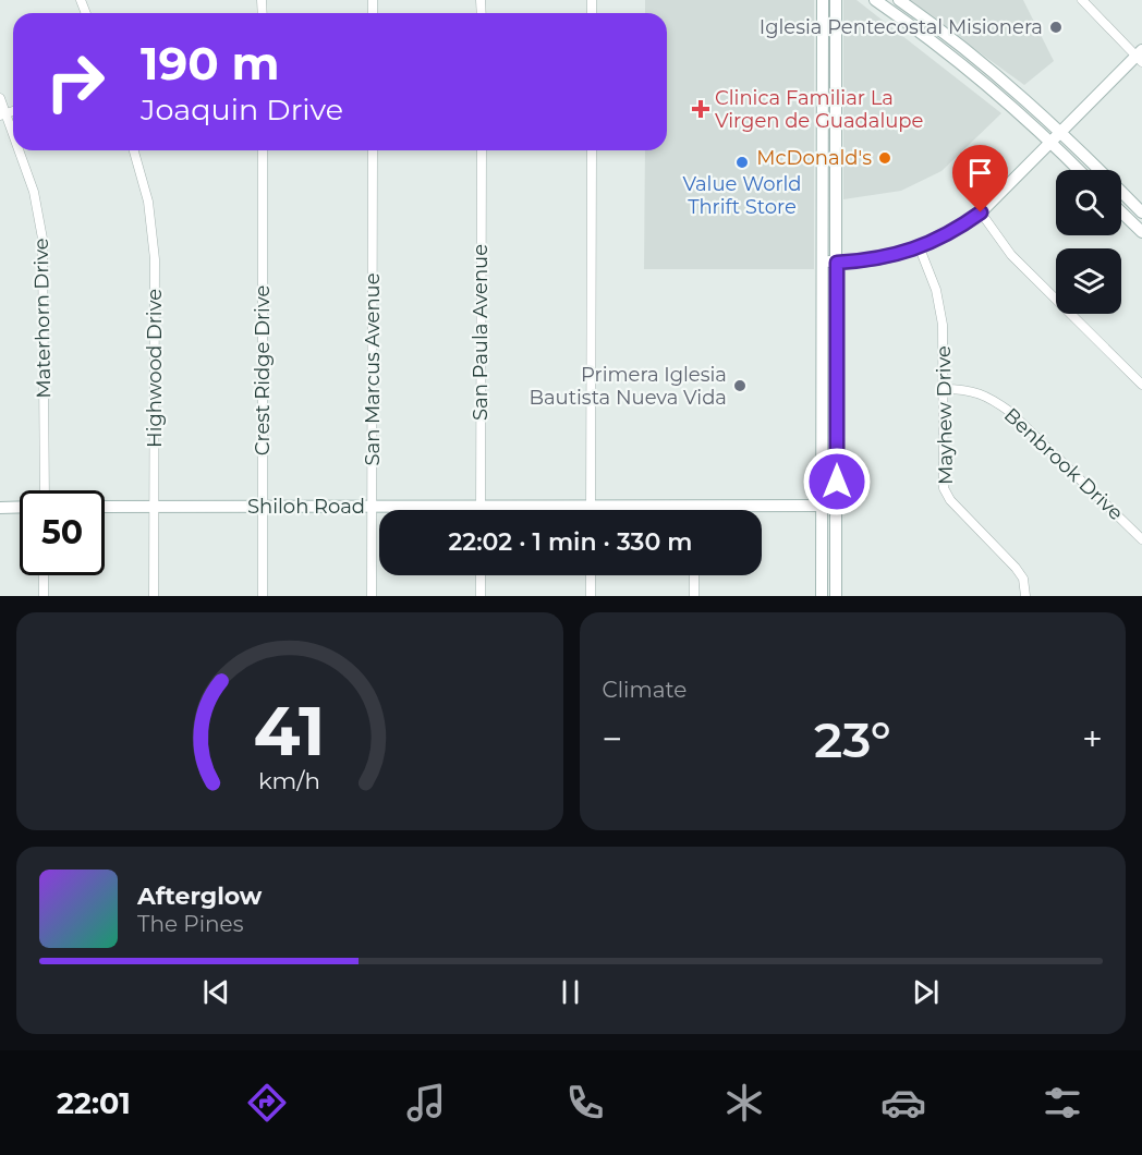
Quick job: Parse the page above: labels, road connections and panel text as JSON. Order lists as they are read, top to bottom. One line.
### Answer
{"streets":{"main road":["Shiloh Road"],"street":["Materhorn Drive","San Paula Avenue","Highwood Drive","San Marcus Avenue","Crest Ridge Drive","Mayhew Drive","Benbrook Drive"]},"crossings":[["San Paula Avenue","Shiloh Road"],["Highwood Drive","Shiloh Road"],["San Marcus Avenue","Shiloh Road"],["Crest Ridge Drive","Shiloh Road"],["Mayhew Drive","Benbrook Drive"]],"places":{"other":["Iglesia Pentecostal Misionera","McDonald's","Value World Thrift Store","Primera Iglesia Bautista Nueva Vida"],"health":["Clinica Familiar La Virgen de Guadalupe"]},"page":{"turn":["190 m","Joaquin Drive"],"limit":"50","trip":"22:02 · 1 min · 330 m","tile":"Climate","heat":["−","23°","+"],"song":["Afterglow","The Pines"],"tabs":"22:01","gauge":["41","km/h"]}}
